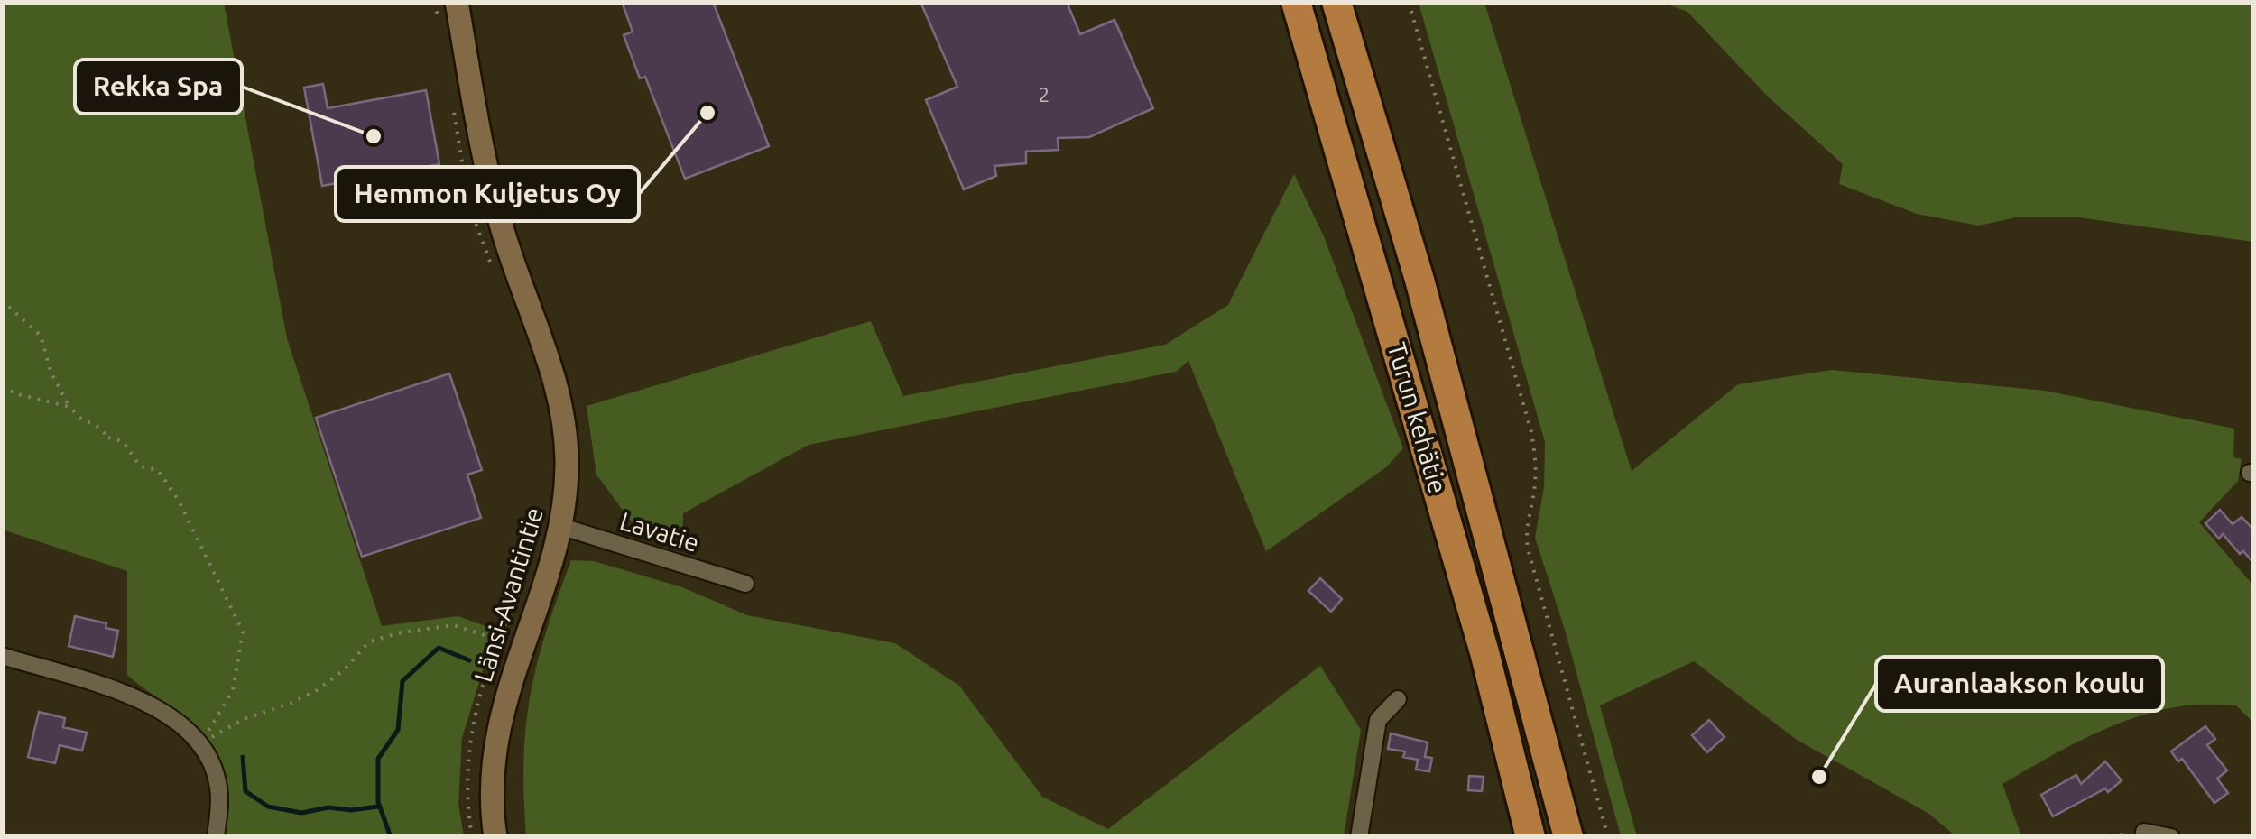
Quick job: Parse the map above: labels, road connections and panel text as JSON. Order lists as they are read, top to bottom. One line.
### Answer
{"streets":{"highway":["Turun kehätie"],"street":["Lavatie","Länsi-Avantintie"]},"crossings":[["Lavatie","Länsi-Avantintie"]],"places":["Hemmon Kuljetus Oy","Rekka Spa","Auranlaakson koulu"],"house_numbers":["2"]}
